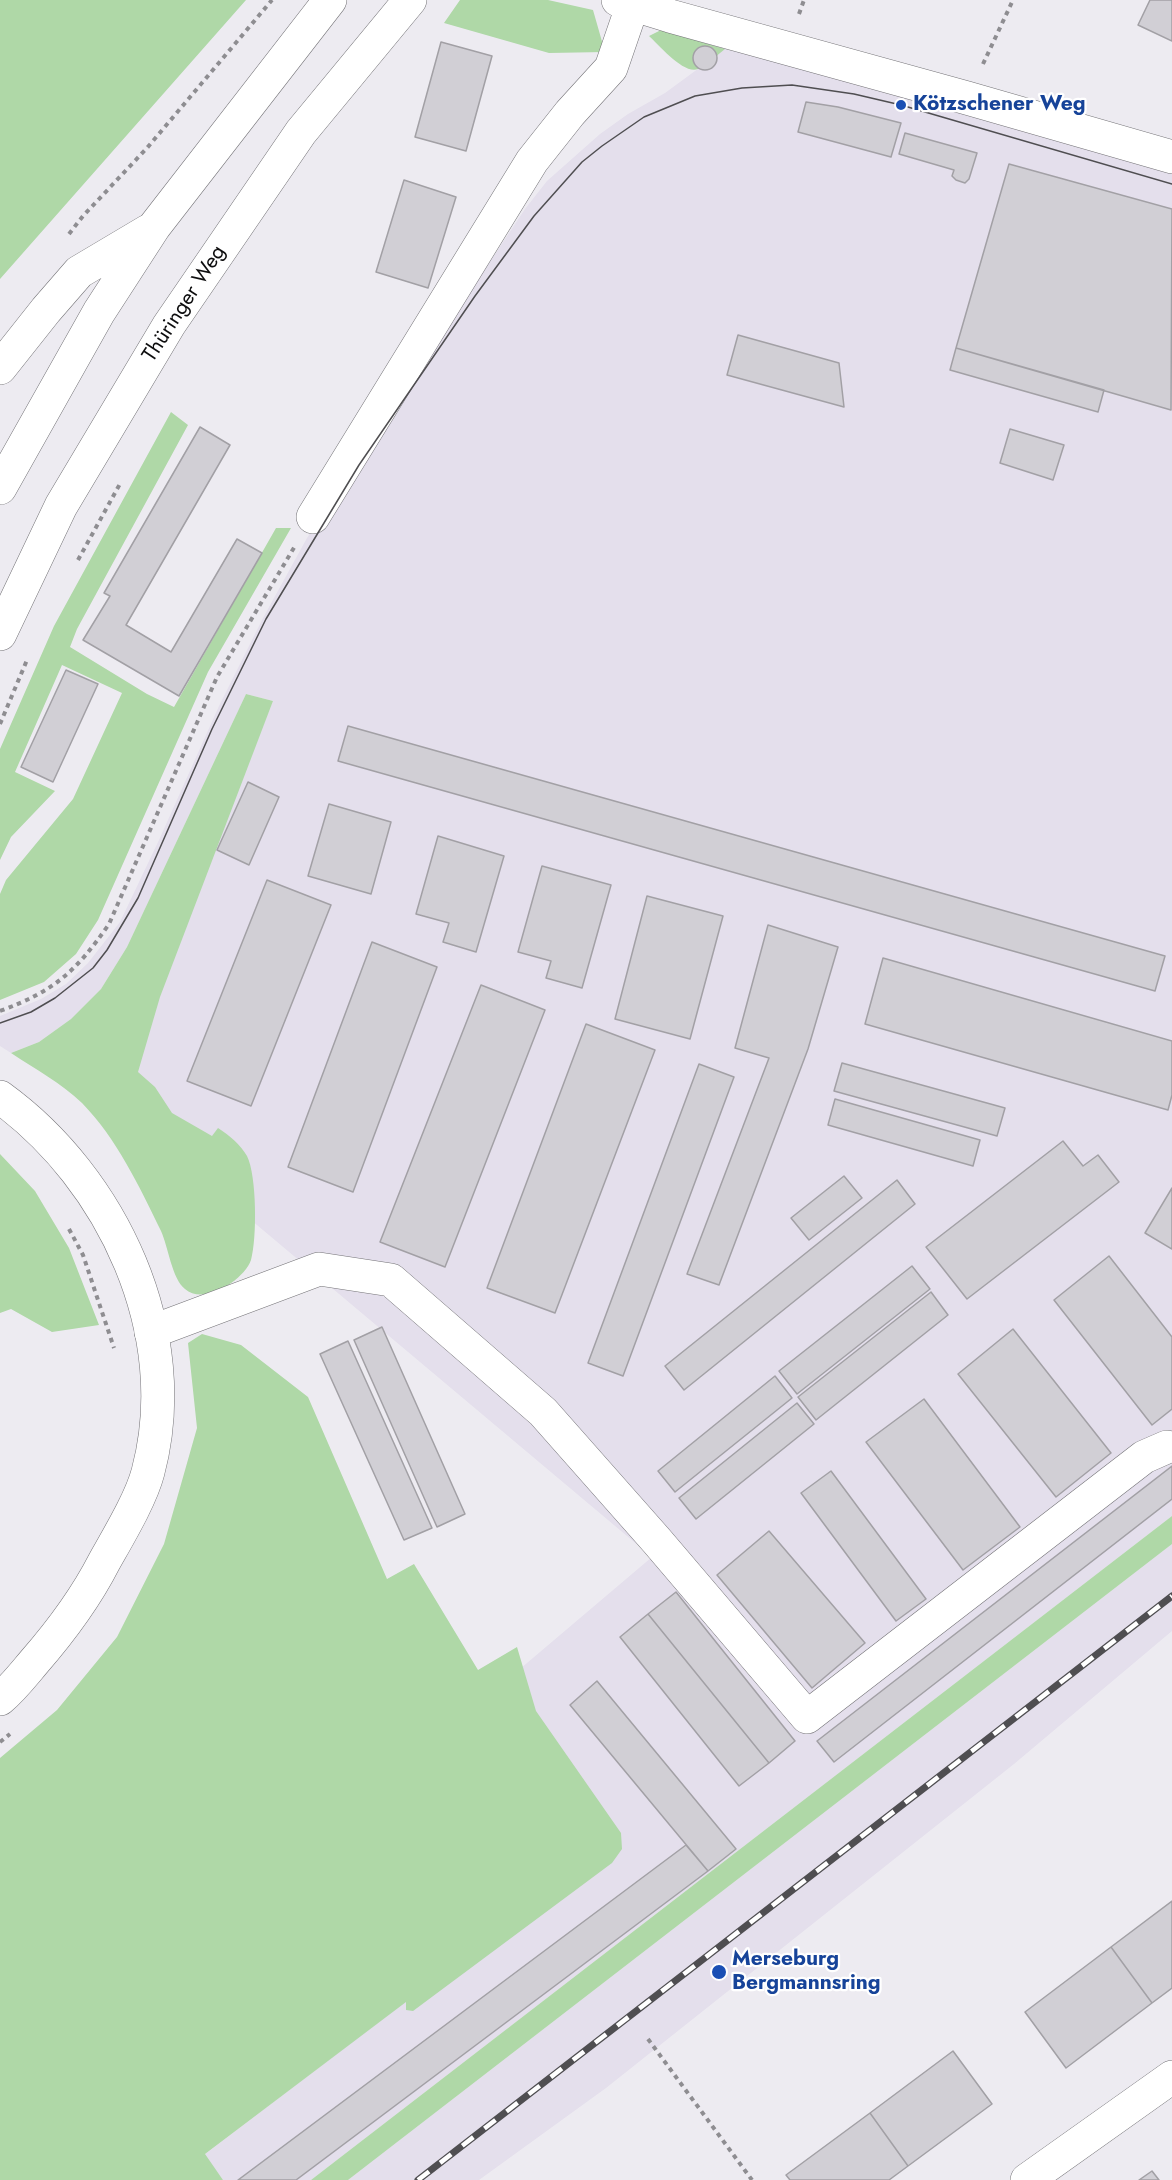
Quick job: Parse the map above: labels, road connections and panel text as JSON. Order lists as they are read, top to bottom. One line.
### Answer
{"streets":{"main road":["Thüringer Weg"]},"places":["Kötzschener Weg","Merseburg Bergmannsring"]}
